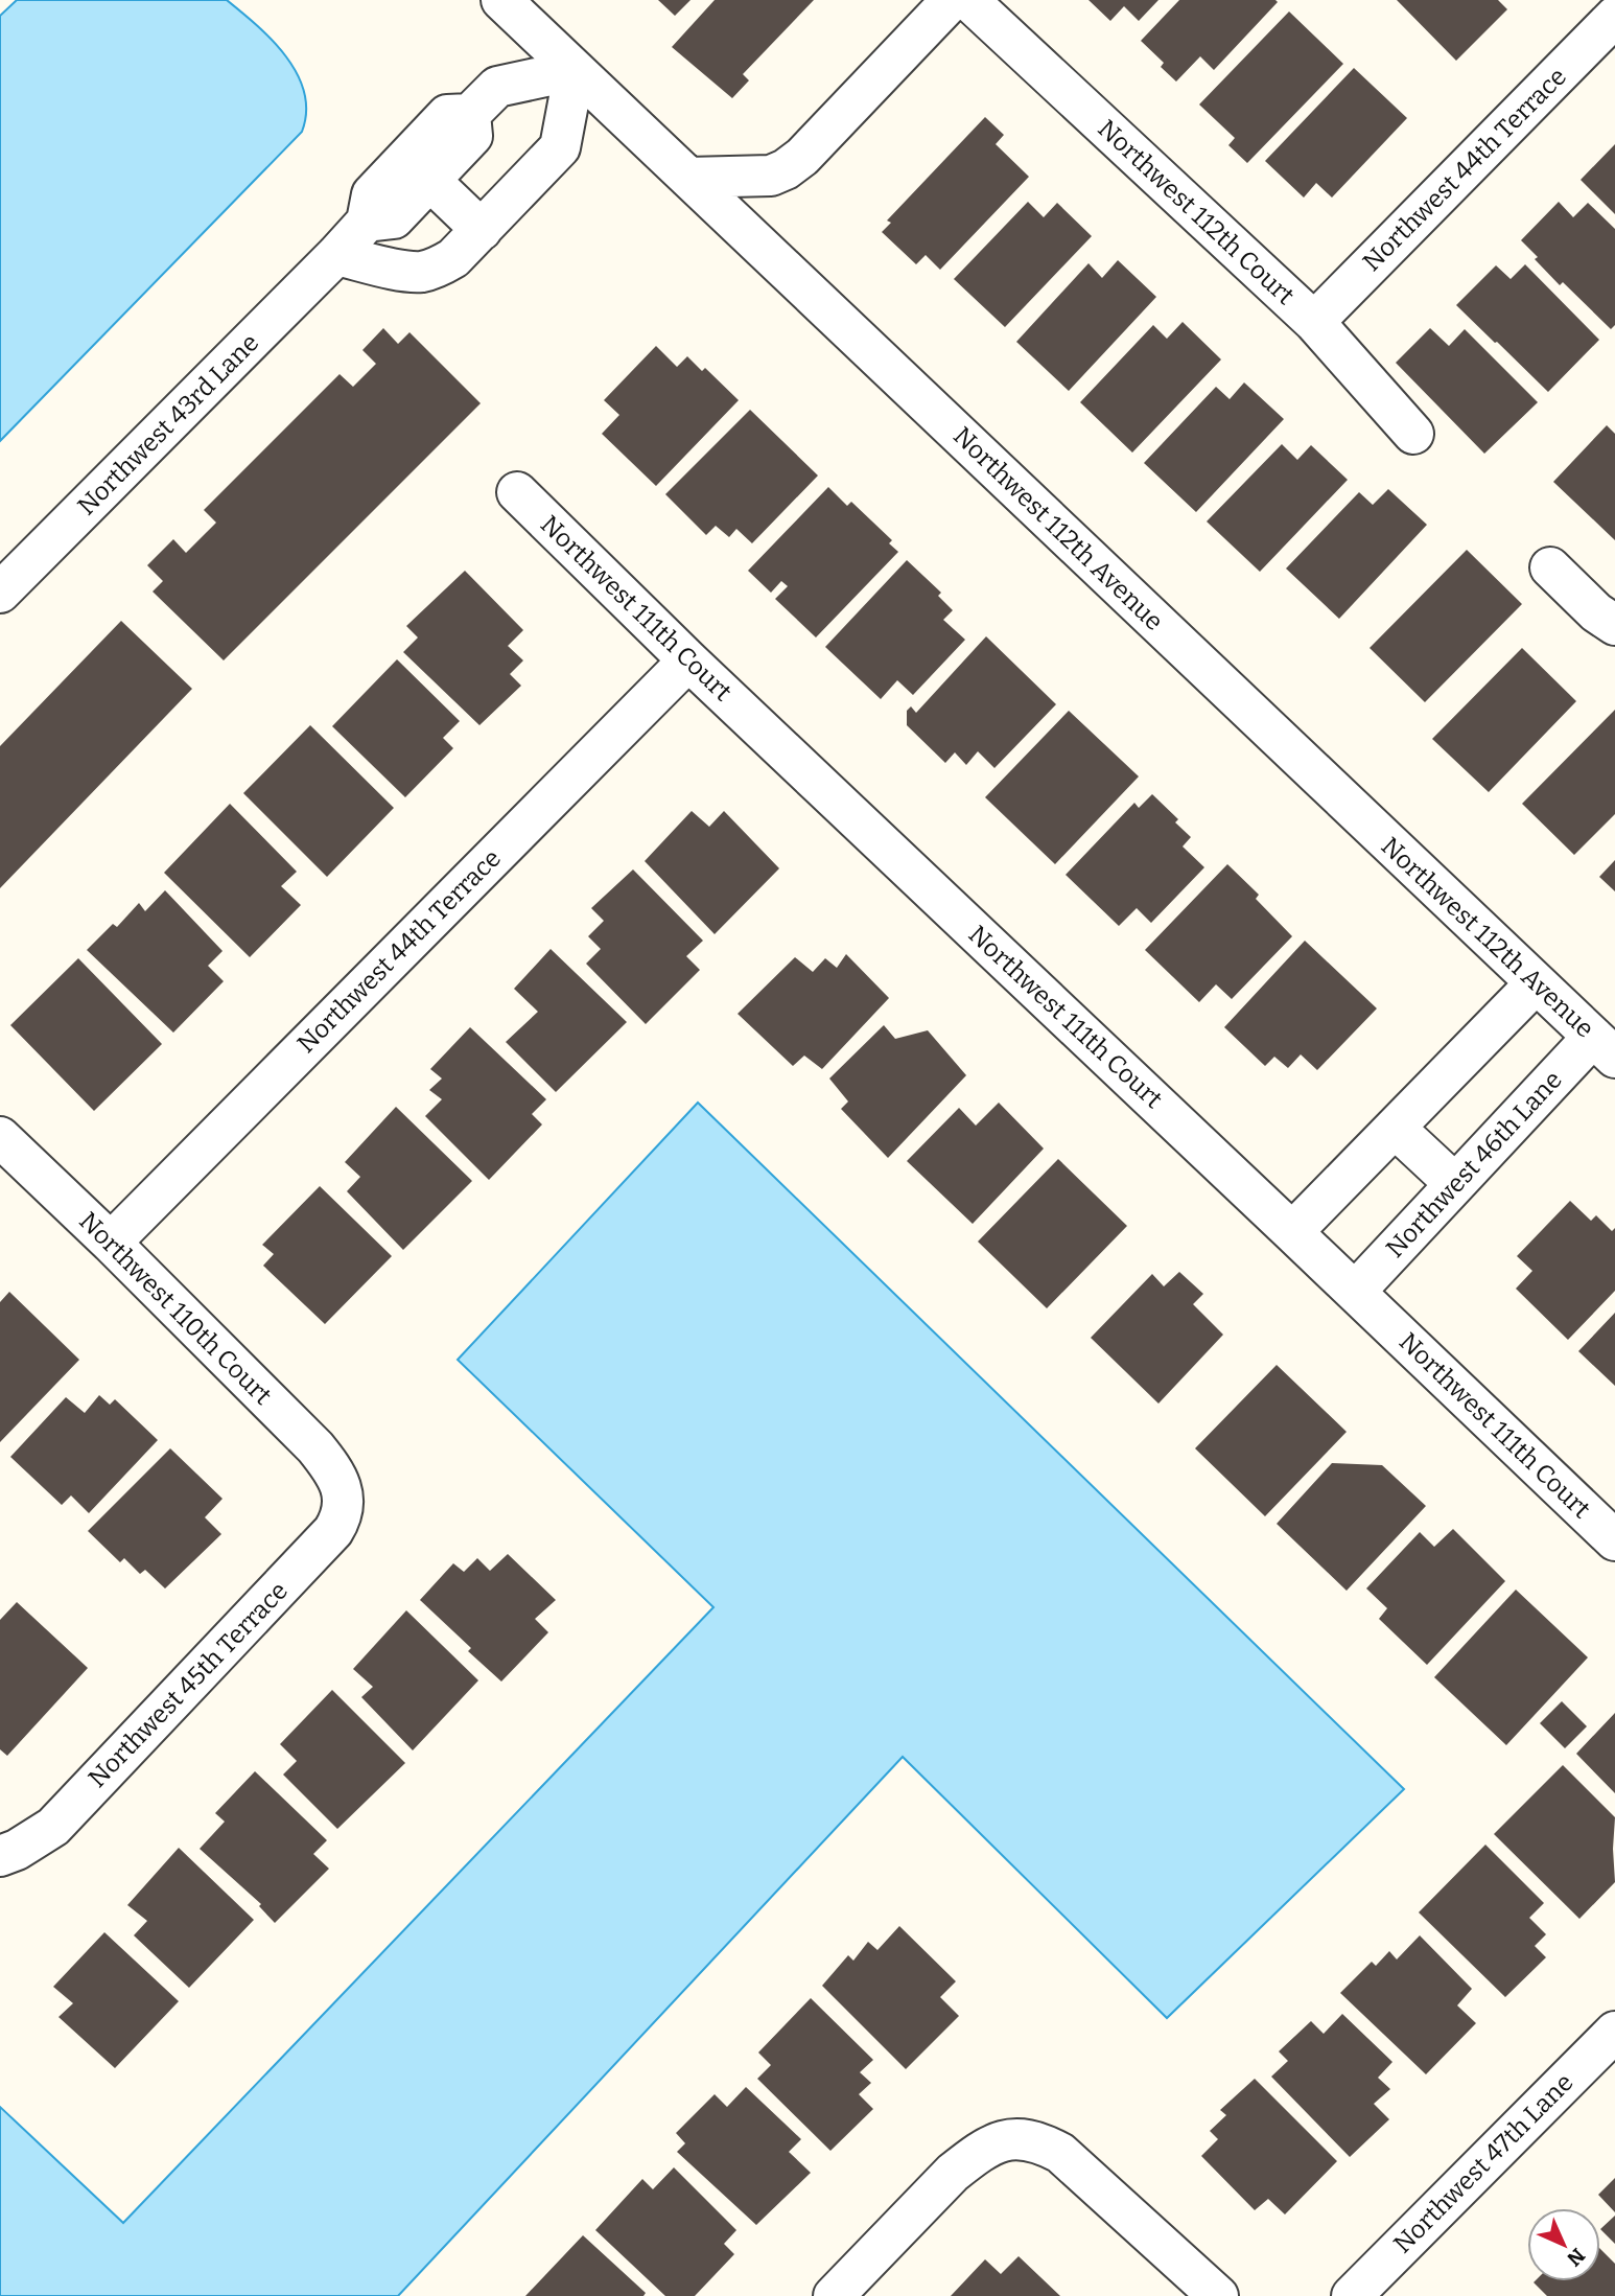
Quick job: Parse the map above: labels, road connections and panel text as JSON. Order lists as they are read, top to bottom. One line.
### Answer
{"streets":{"street":["Northwest 44th Terrace","Northwest 112th Court","Northwest 43rd Lane","Northwest 112th Avenue","Northwest 111th Court","Northwest 46th Lane","Northwest 110th Court","Northwest 45th Terrace","Northwest 47th Lane"]},"crossings":[["Northwest 44th Terrace","Northwest 112th Court"],["Northwest 44th Terrace","Northwest 111th Court"],["Northwest 44th Terrace","Northwest 110th Court"],["Northwest 43rd Lane","Northwest 112th Avenue"],["Northwest 112th Avenue","Northwest 46th Lane"],["Northwest 111th Court","Northwest 46th Lane"],["Northwest 110th Court","Northwest 45th Terrace"]],"north":"bottom right"}
